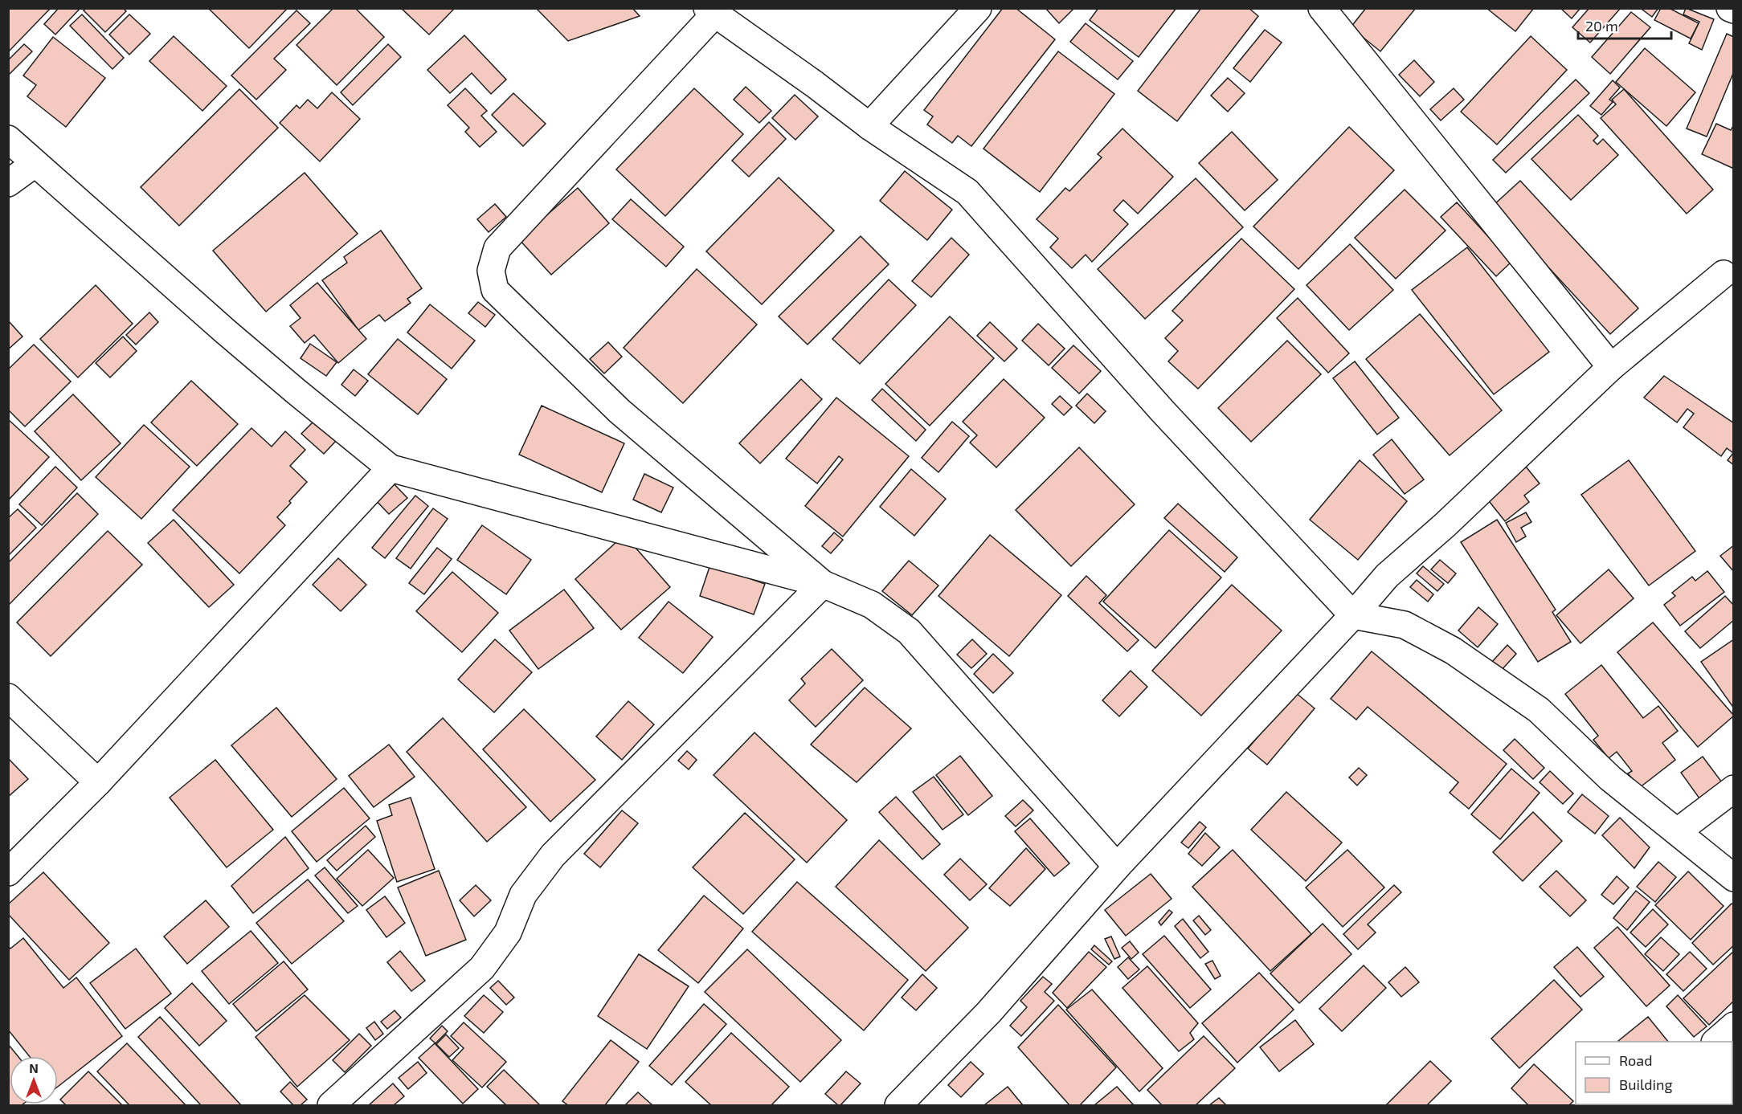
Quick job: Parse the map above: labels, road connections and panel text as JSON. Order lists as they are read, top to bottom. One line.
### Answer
{"legend":["Road","Building"],"scale_bar":"20 m","north":"top"}
